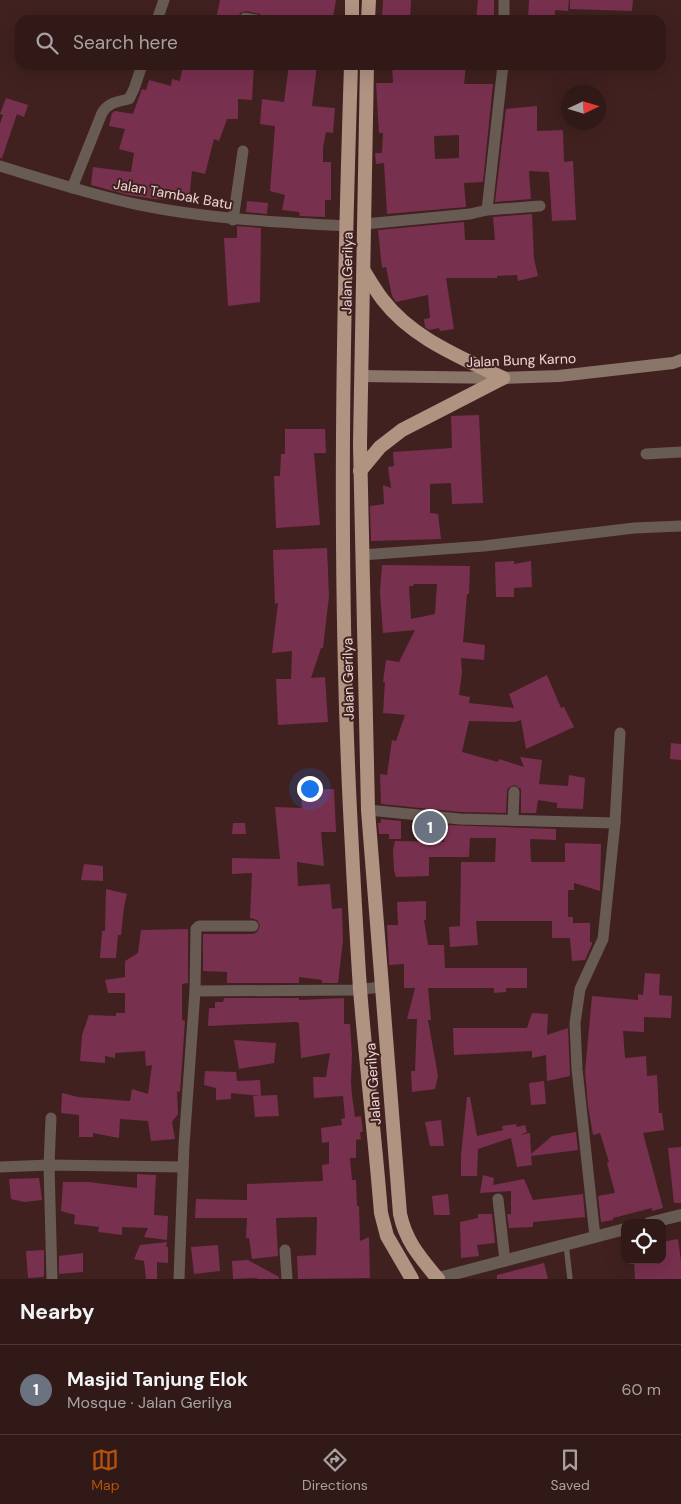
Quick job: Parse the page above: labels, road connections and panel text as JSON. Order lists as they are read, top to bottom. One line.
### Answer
{"streets":{"highway":["Jalan Gerilya"],"main road":["Jalan Bung Karno"],"street":["Jalan Tambak Batu"]},"crossings":[["Jalan Tambak Batu","Jalan Gerilya"],["Jalan Gerilya","Jalan Bung Karno"]],"north":"right","page":{"search":"Search here","pins":"1","heading":"Nearby","list":[{"mark":"1","name":"Masjid Tanjung Elok","note":"Mosque · Jalan Gerilya","value":"60 m"}],"nav":["Map","Directions","Saved"]}}
